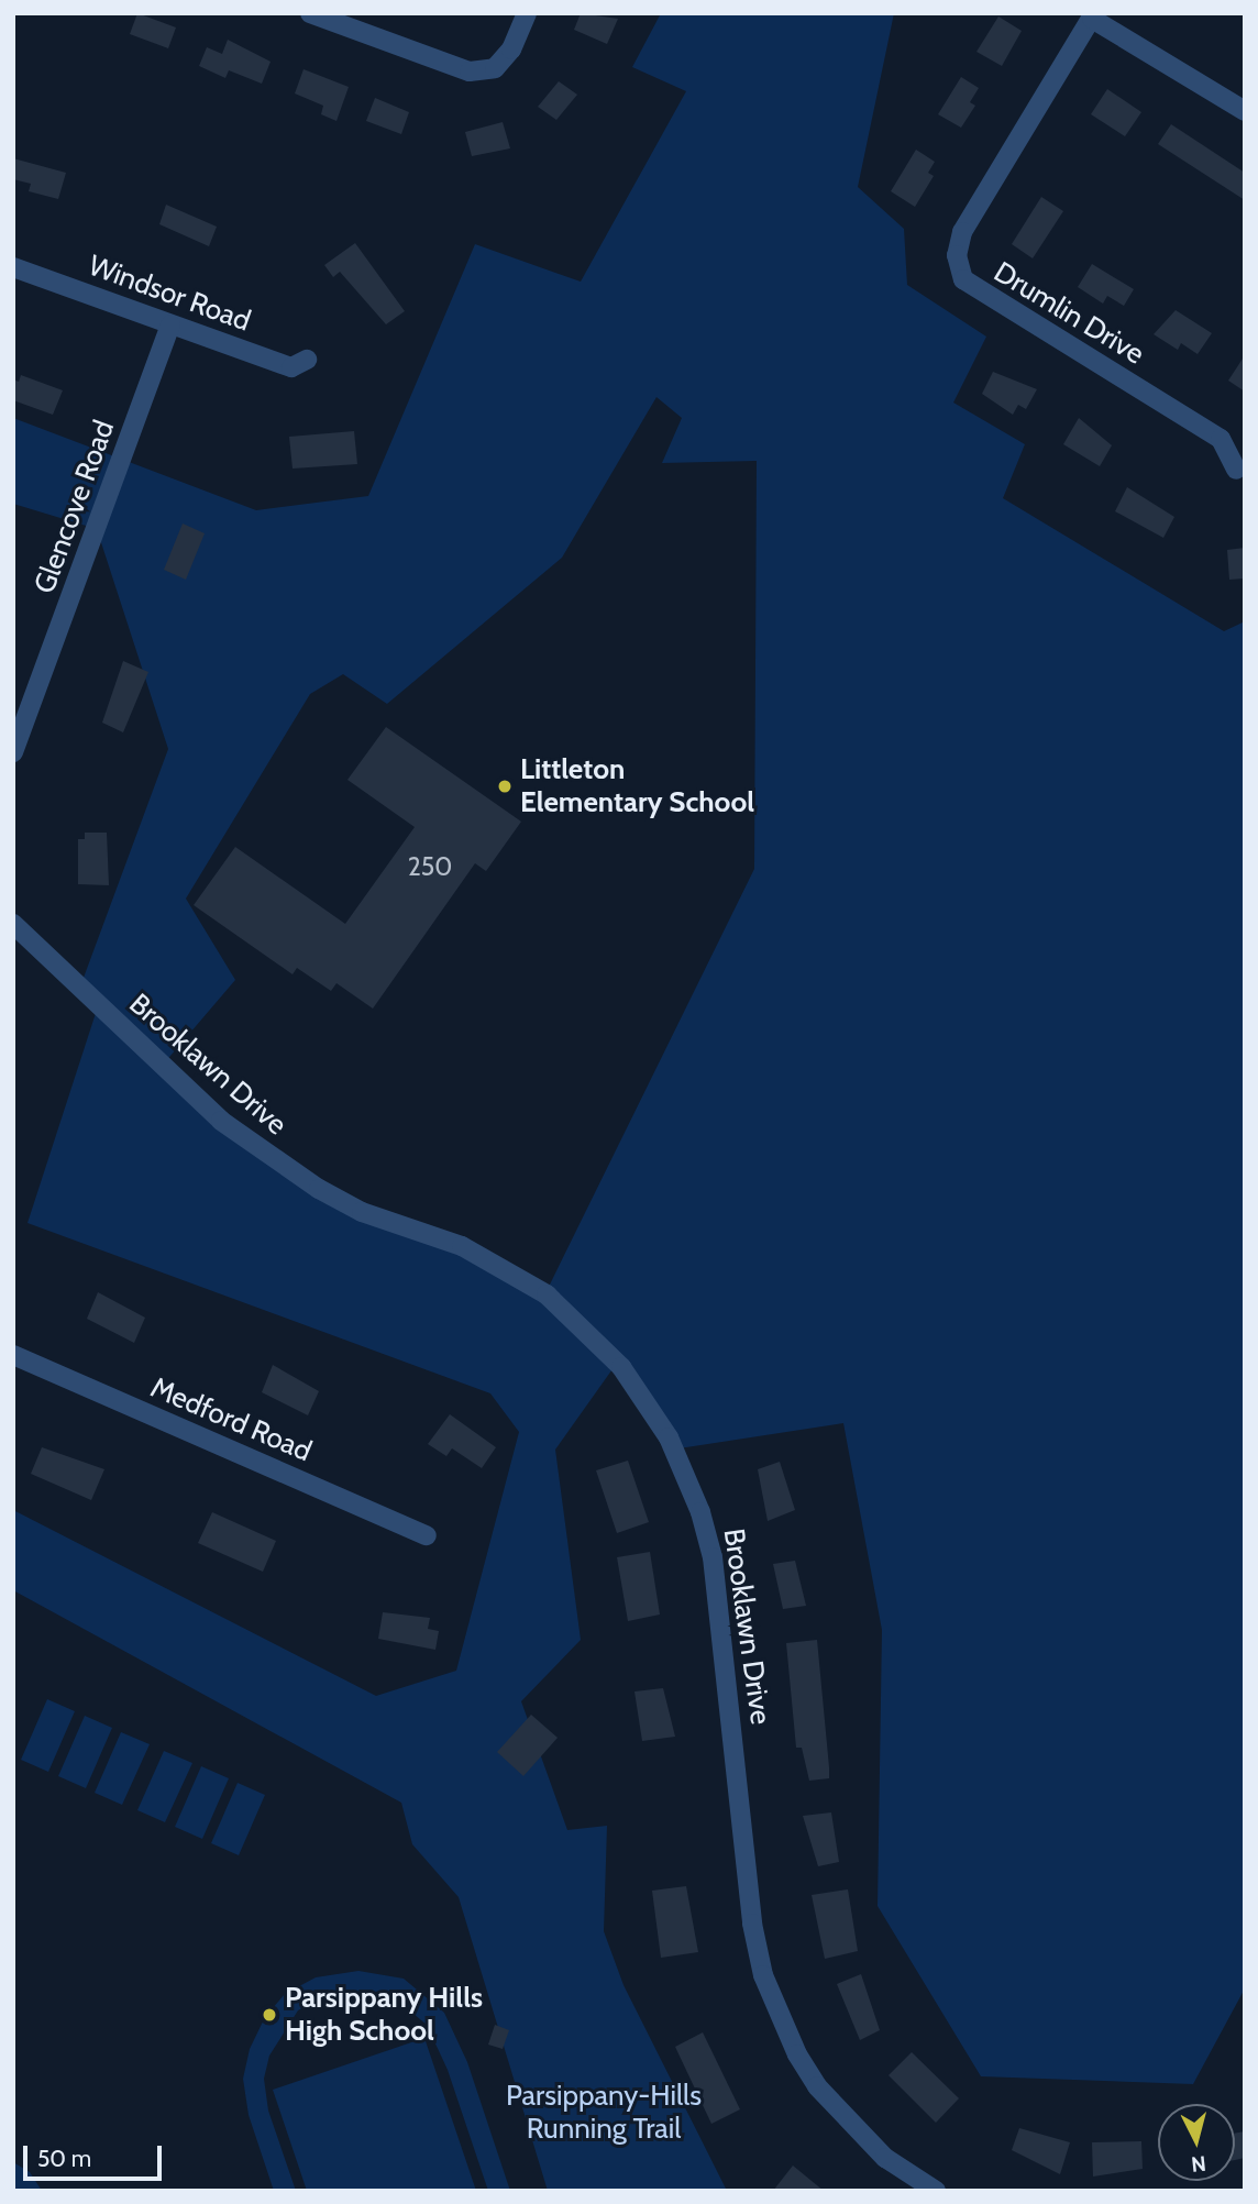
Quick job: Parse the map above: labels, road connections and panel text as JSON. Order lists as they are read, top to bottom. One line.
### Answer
{"streets":{"street":["Windsor Road","Drumlin Drive","Glencove Road","Brooklawn Drive","Medford Road"]},"crossings":[["Windsor Road","Glencove Road"]],"parks":["Parsippany-Hills Running Trail"],"places":["Littleton Elementary School","Parsippany Hills High School"],"house_numbers":["250"],"scale_bar":"50 m","north":"bottom"}
